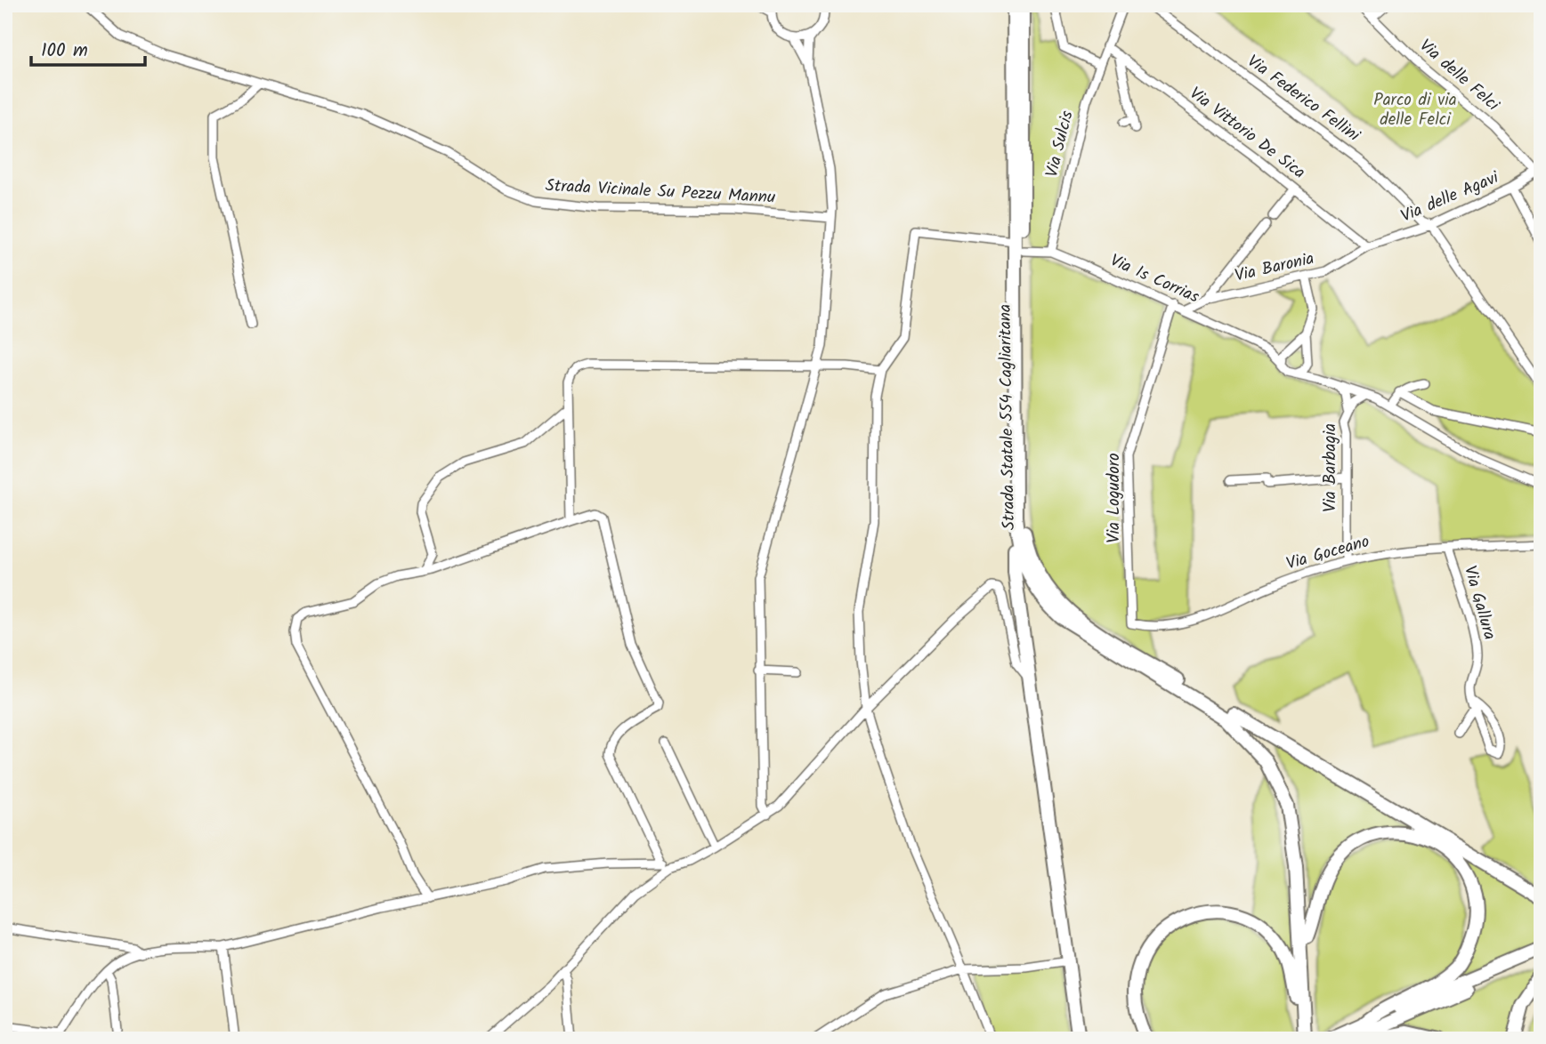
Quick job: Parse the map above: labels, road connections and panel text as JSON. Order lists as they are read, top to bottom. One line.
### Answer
{"streets":{"highway":["Strada Statale 554 Cagliaritana"],"street":["Via delle Felci","Via Federico Fellini","Via Vittorio De Sica","Via Sulcis","Strada Vicinale Su Pezzu Mannu","Via delle Agavi","Via Baronia","Via Is Corrias","Via Barbagia","Via Logudoro","Via Goceano","Via Gallura"]},"crossings":[["Via delle Felci","Via delle Agavi"],["Via Federico Fellini","Via delle Agavi"],["Via Vittorio De Sica","Via Sulcis"],["Via Vittorio De Sica","Via delle Agavi"],["Via Vittorio De Sica","Via Baronia"],["Via Sulcis","Via Is Corrias"],["Via delle Agavi","Via Baronia"],["Via Baronia","Via Is Corrias"],["Via Is Corrias","Strada Statale 554 Cagliaritana"],["Via Is Corrias","Via Logudoro"],["Via Barbagia","Via Goceano"],["Via Logudoro","Via Goceano"],["Via Goceano","Via Gallura"]],"parks":["Parco di via delle Felci"],"scale_bar":"100 m"}
